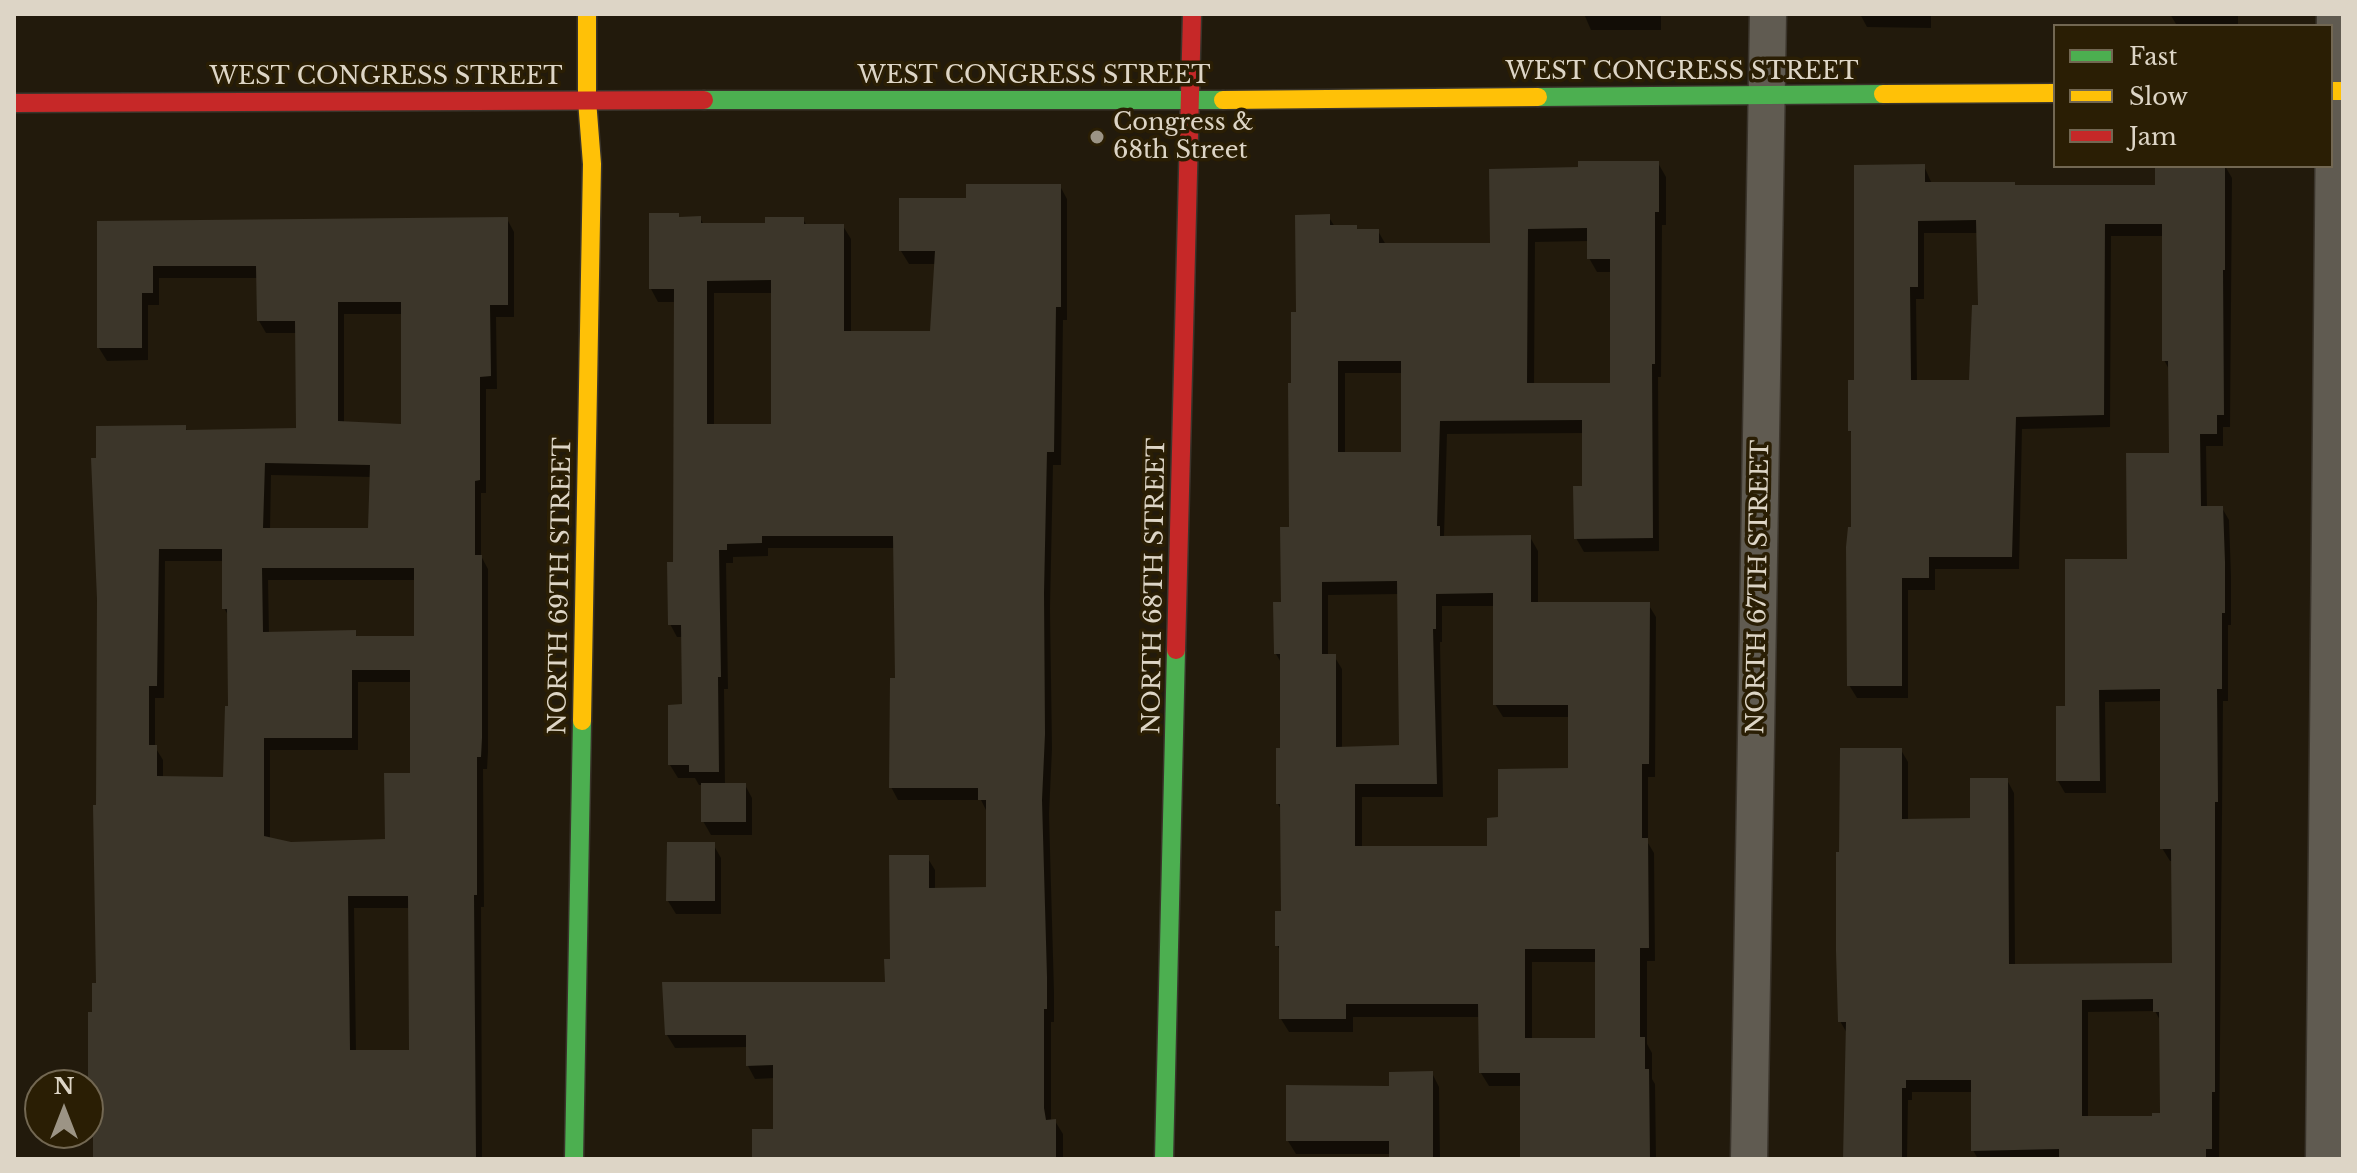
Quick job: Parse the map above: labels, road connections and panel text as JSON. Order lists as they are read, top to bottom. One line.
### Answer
{"streets":{"street":["WEST CONGRESS STREET","NORTH 69TH STREET","NORTH 68TH STREET","NORTH 67TH STREET"]},"crossings":[["WEST CONGRESS STREET","NORTH 69TH STREET"],["WEST CONGRESS STREET","NORTH 68TH STREET"],["WEST CONGRESS STREET","NORTH 67TH STREET"]],"places":["Congress & 68th Street"],"legend":["Fast","Slow","Jam"],"north":"top"}
